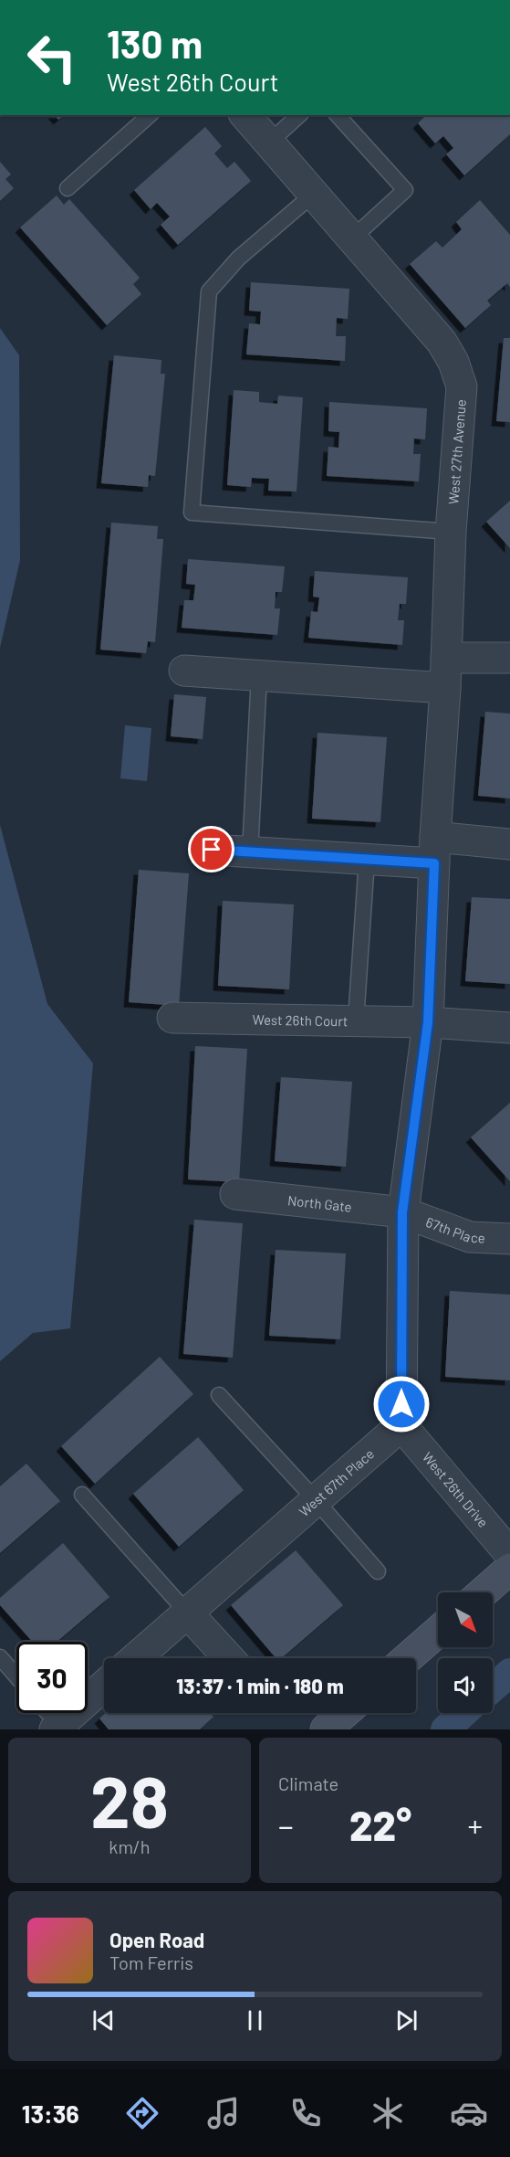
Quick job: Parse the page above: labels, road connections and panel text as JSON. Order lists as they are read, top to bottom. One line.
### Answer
{"streets":{"street":["West 27th Avenue","West 26th Court","North Gate","67th Place","West 67th Place","West 26th Drive"]},"crossings":[["North Gate","67th Place"],["West 67th Place","West 26th Drive"]],"north":"bottom right","page":{"turn":["130 m","West 26th Court"],"limit":"30","trip":"13:37 · 1 min · 180 m","tile":[["28","km/h"],"Climate"],"heat":["−","22°","+"],"song":["Open Road","Tom Ferris"],"tabs":"13:36"}}
